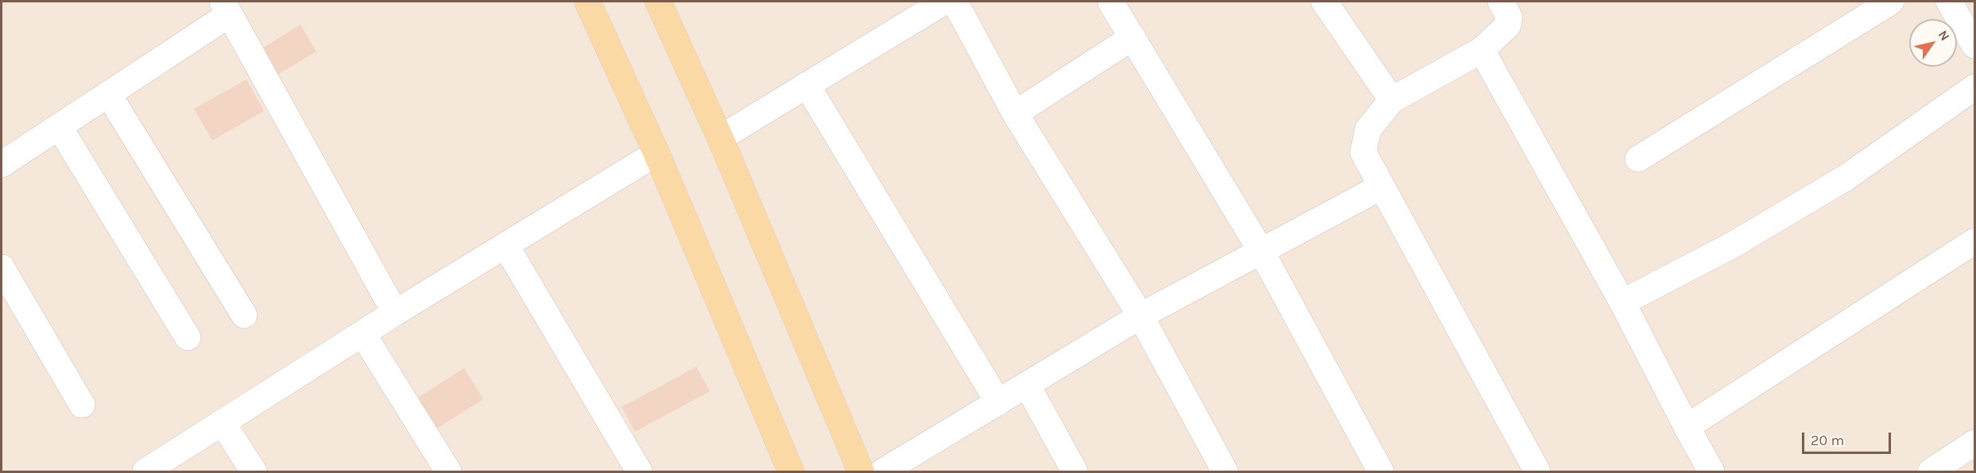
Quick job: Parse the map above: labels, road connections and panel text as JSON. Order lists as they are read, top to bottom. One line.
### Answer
{"scale_bar":"20 m","north":"top right"}
